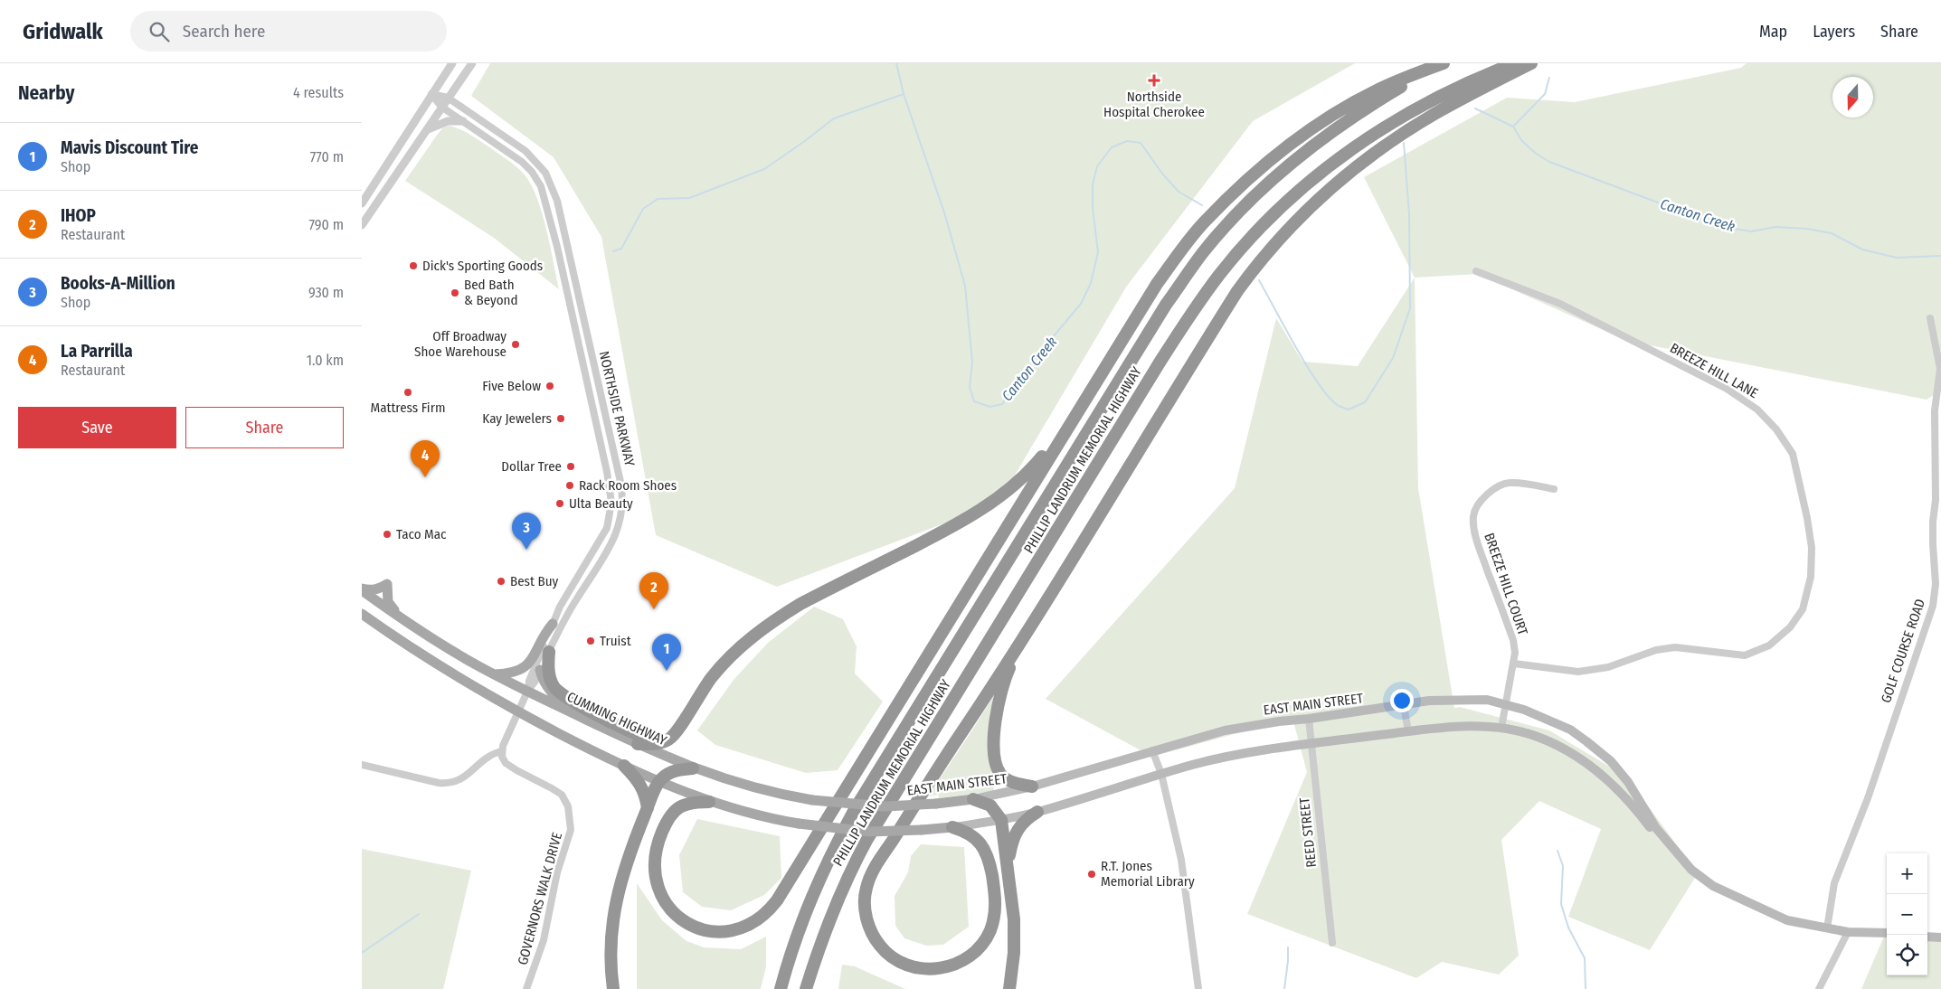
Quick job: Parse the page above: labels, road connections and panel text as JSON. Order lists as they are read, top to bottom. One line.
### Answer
{"streets":{"highway":["PHILLIP LANDRUM MEMORIAL HIGHWAY"],"main road":["EAST MAIN STREET","CUMMING HIGHWAY"],"street":["BREEZE HILL LANE","NORTHSIDE PARKWAY","BREEZE HILL COURT","GOLF COURSE ROAD","REED STREET","GOVERNORS WALK DRIVE"]},"crossings":[["BREEZE HILL LANE","BREEZE HILL COURT"],["NORTHSIDE PARKWAY","CUMMING HIGHWAY"],["BREEZE HILL COURT","EAST MAIN STREET"],["GOLF COURSE ROAD","EAST MAIN STREET"],["EAST MAIN STREET","CUMMING HIGHWAY"],["EAST MAIN STREET","REED STREET"]],"water":["Canton Creek"],"places":{"health":["Northside Hospital Cherokee"],"other":["Dick's Sporting Goods","Bed Bath & Beyond","Off Broadway Shoe Warehouse","Five Below","Mattress Firm","Kay Jewelers","Dollar Tree","Rack Room Shoes","Ulta Beauty","Taco Mac","Best Buy","Truist","R.T. Jones Memorial Library"]},"north":"bottom","page":{"header":"Gridwalk","search":"Search here","nav":["Map","Layers","Share"],"heading":["Nearby","4 results"],"list":[{"mark":"1","name":"Mavis Discount Tire","note":"Shop","value":"770 m"},{"mark":"2","name":"IHOP","note":"Restaurant","value":"790 m"},{"mark":"3","name":"Books-A-Million","note":"Shop","value":"930 m"},{"mark":"4","name":"La Parrilla","note":"Restaurant","value":"1.0 km"}],"buttons":["Save","Share"],"pins":["4","3","2","1"],"map_buttons":["+","−"]}}
